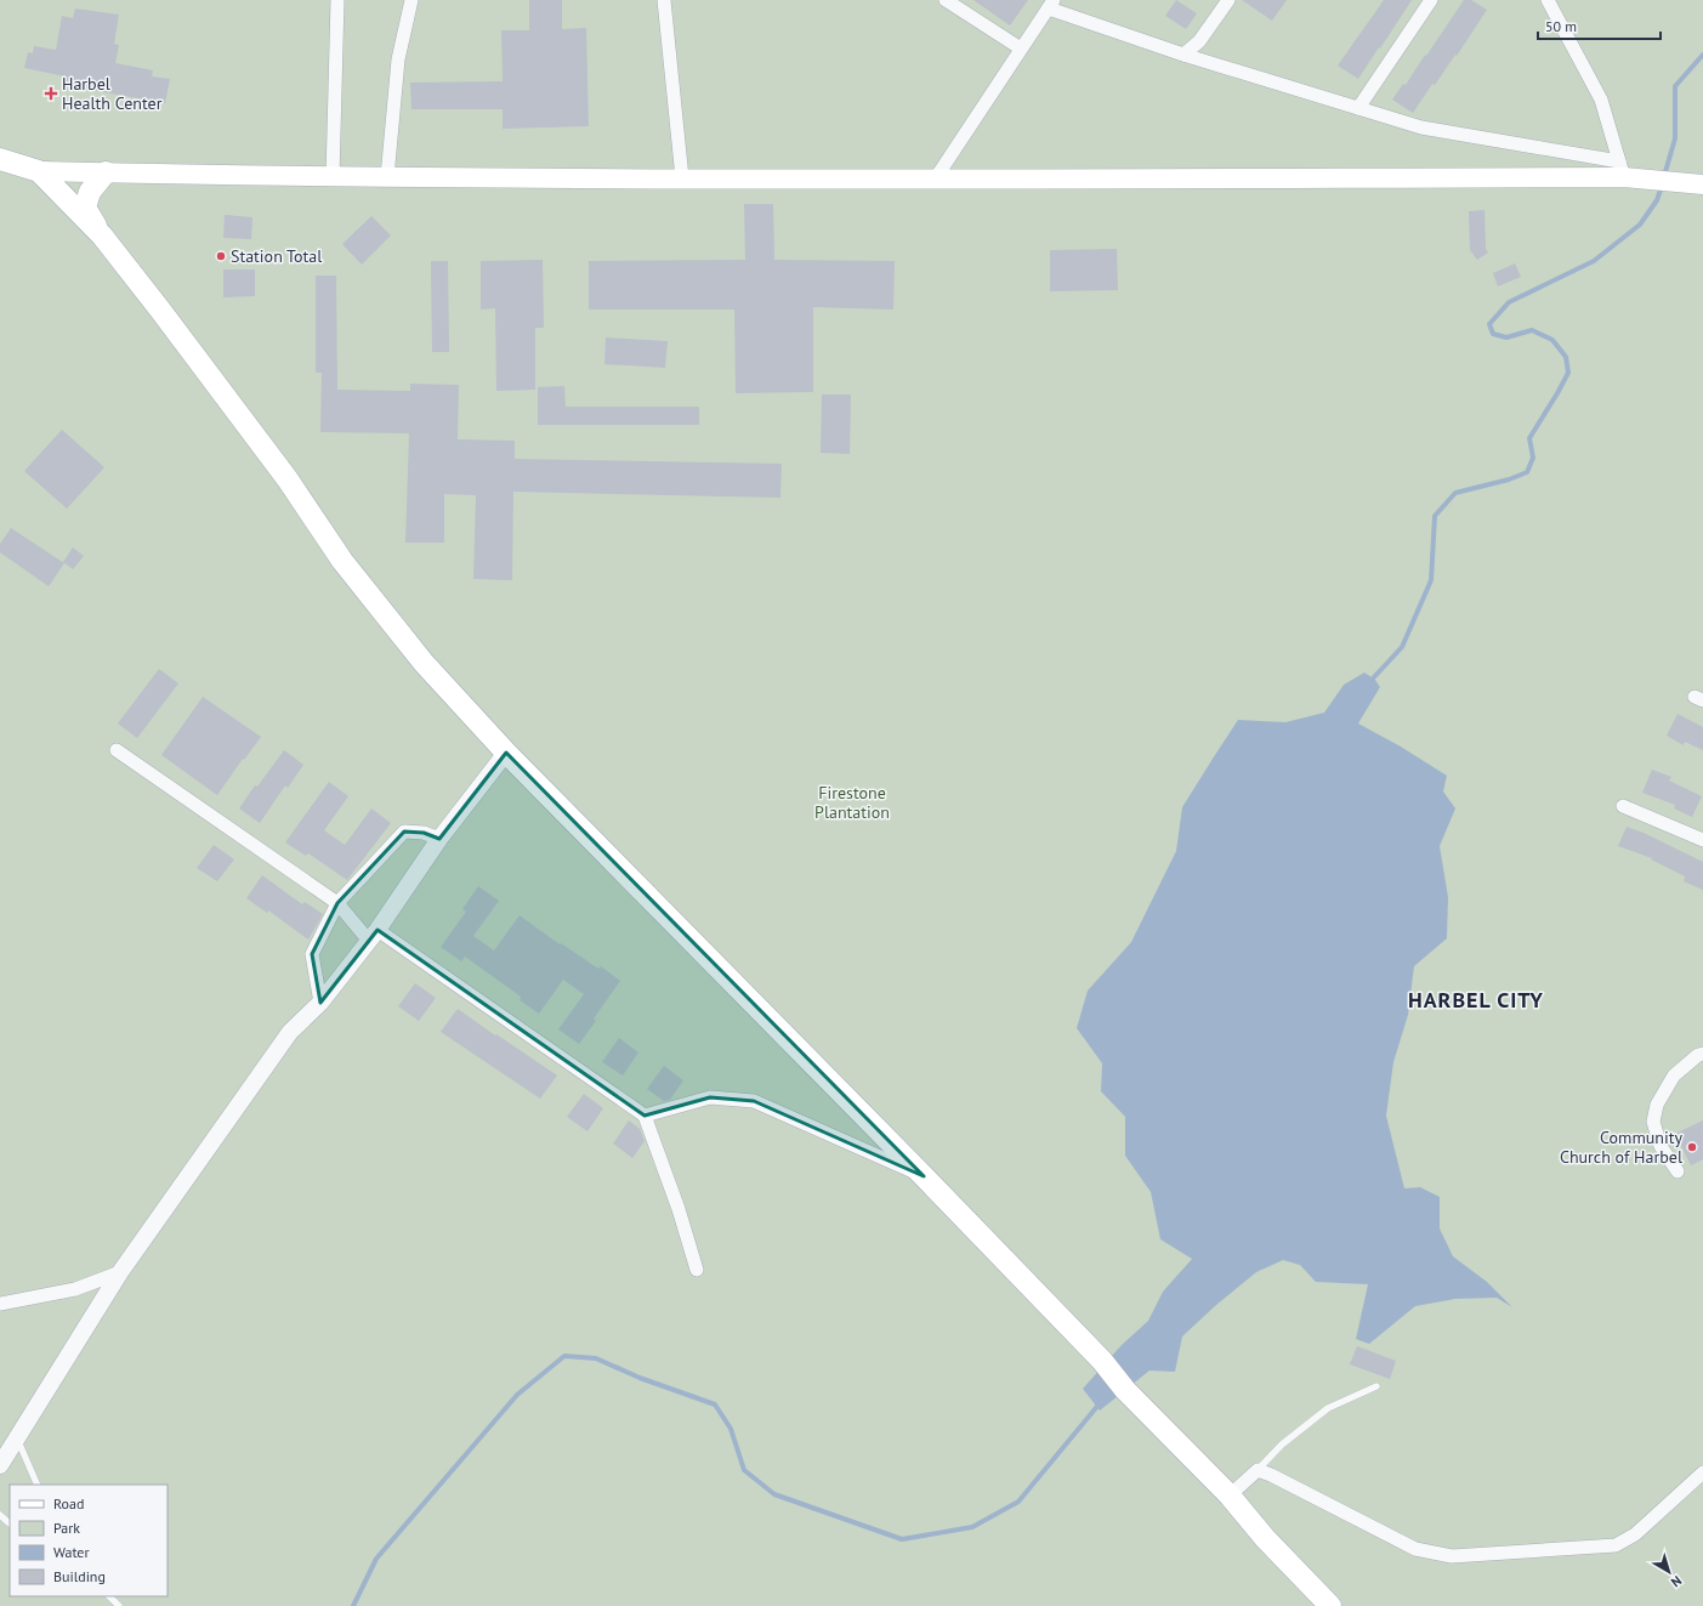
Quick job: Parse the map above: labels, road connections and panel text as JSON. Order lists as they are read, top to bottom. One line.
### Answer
{"districts":["HARBEL CITY"],"parks":["Firestone Plantation"],"places":{"health":["Harbel Health Center"],"other":["Station Total","Community Church of Harbel"]},"legend":["Road","Park","Water","Building"],"scale_bar":"50 m","north":"bottom right"}
